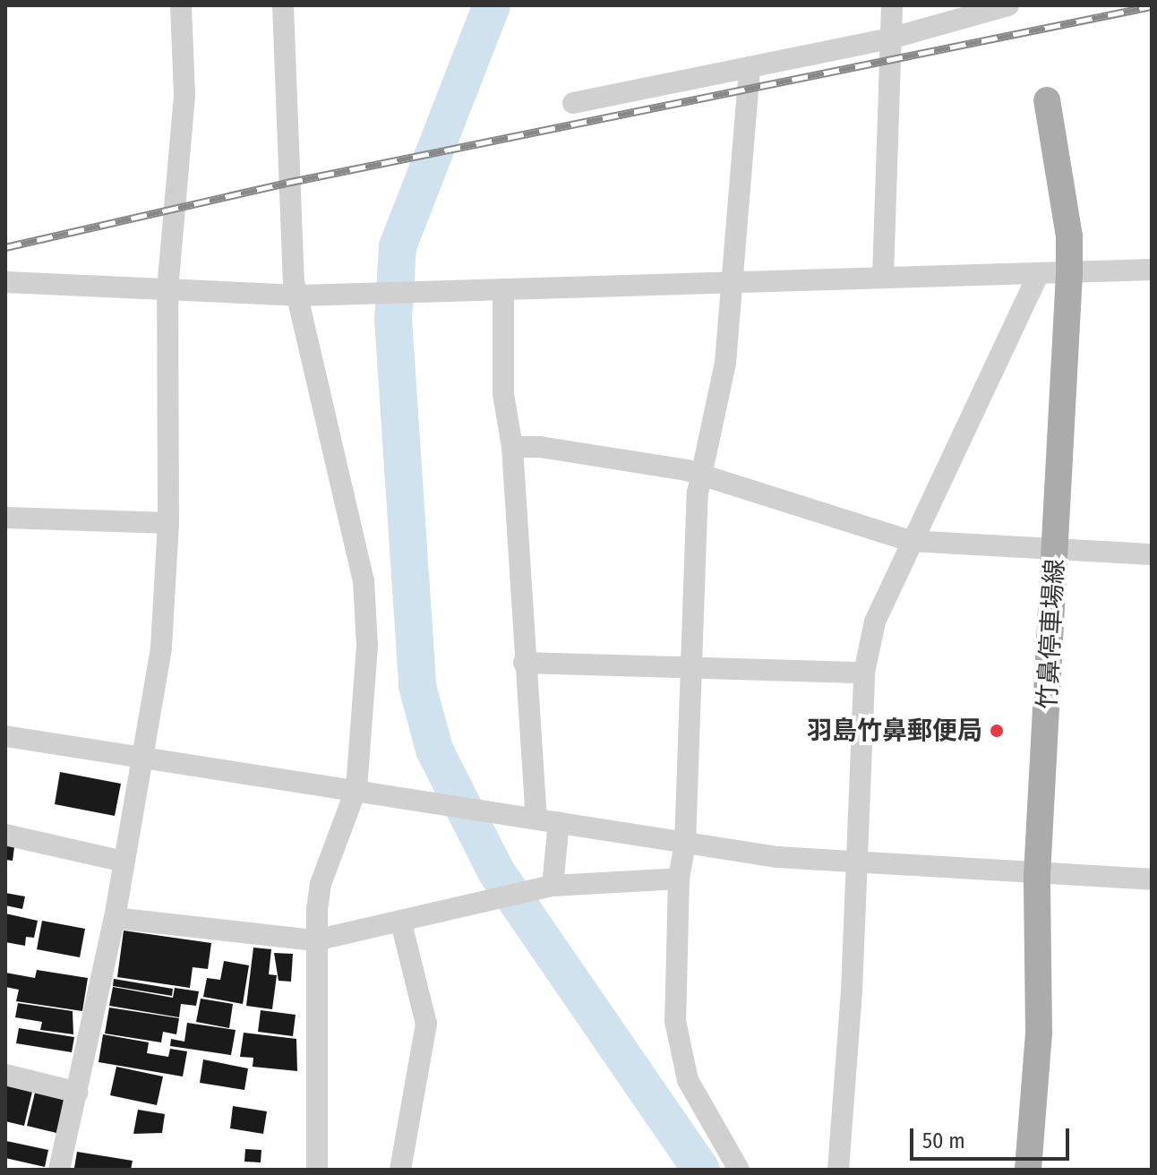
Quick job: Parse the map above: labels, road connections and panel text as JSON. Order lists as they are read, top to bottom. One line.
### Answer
{"streets":{"main road":["竹鼻停車場線"]},"places":["羽島竹鼻郵便局"],"scale_bar":"50 m"}
